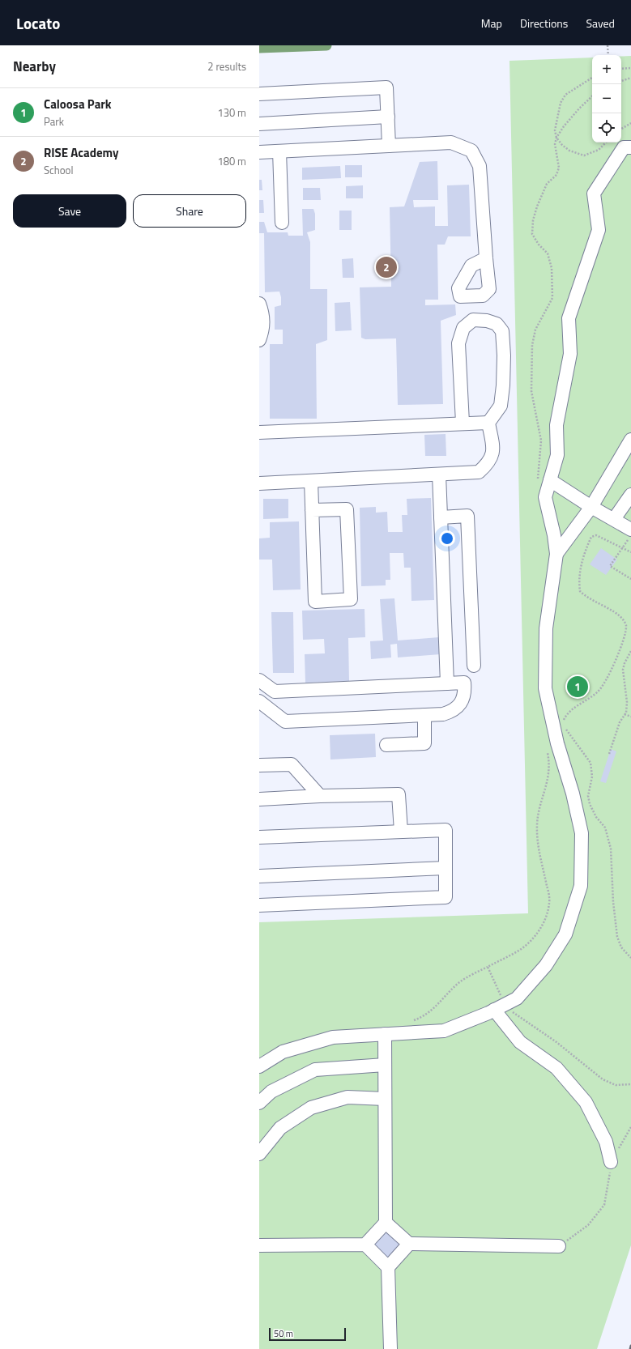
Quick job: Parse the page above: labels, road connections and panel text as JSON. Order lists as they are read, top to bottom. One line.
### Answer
{"scale_bar":"50 m","page":{"header":"Locato","nav":["Map","Directions","Saved"],"heading":["Nearby","2 results"],"map_buttons":["+","−"],"list":[{"mark":"1","name":"Caloosa Park","note":"Park","value":"130 m"},{"mark":"2","name":"RISE Academy","note":"School","value":"180 m"}],"buttons":["Save","Share"],"pins":["2","1"],"scale":"50 m"}}
